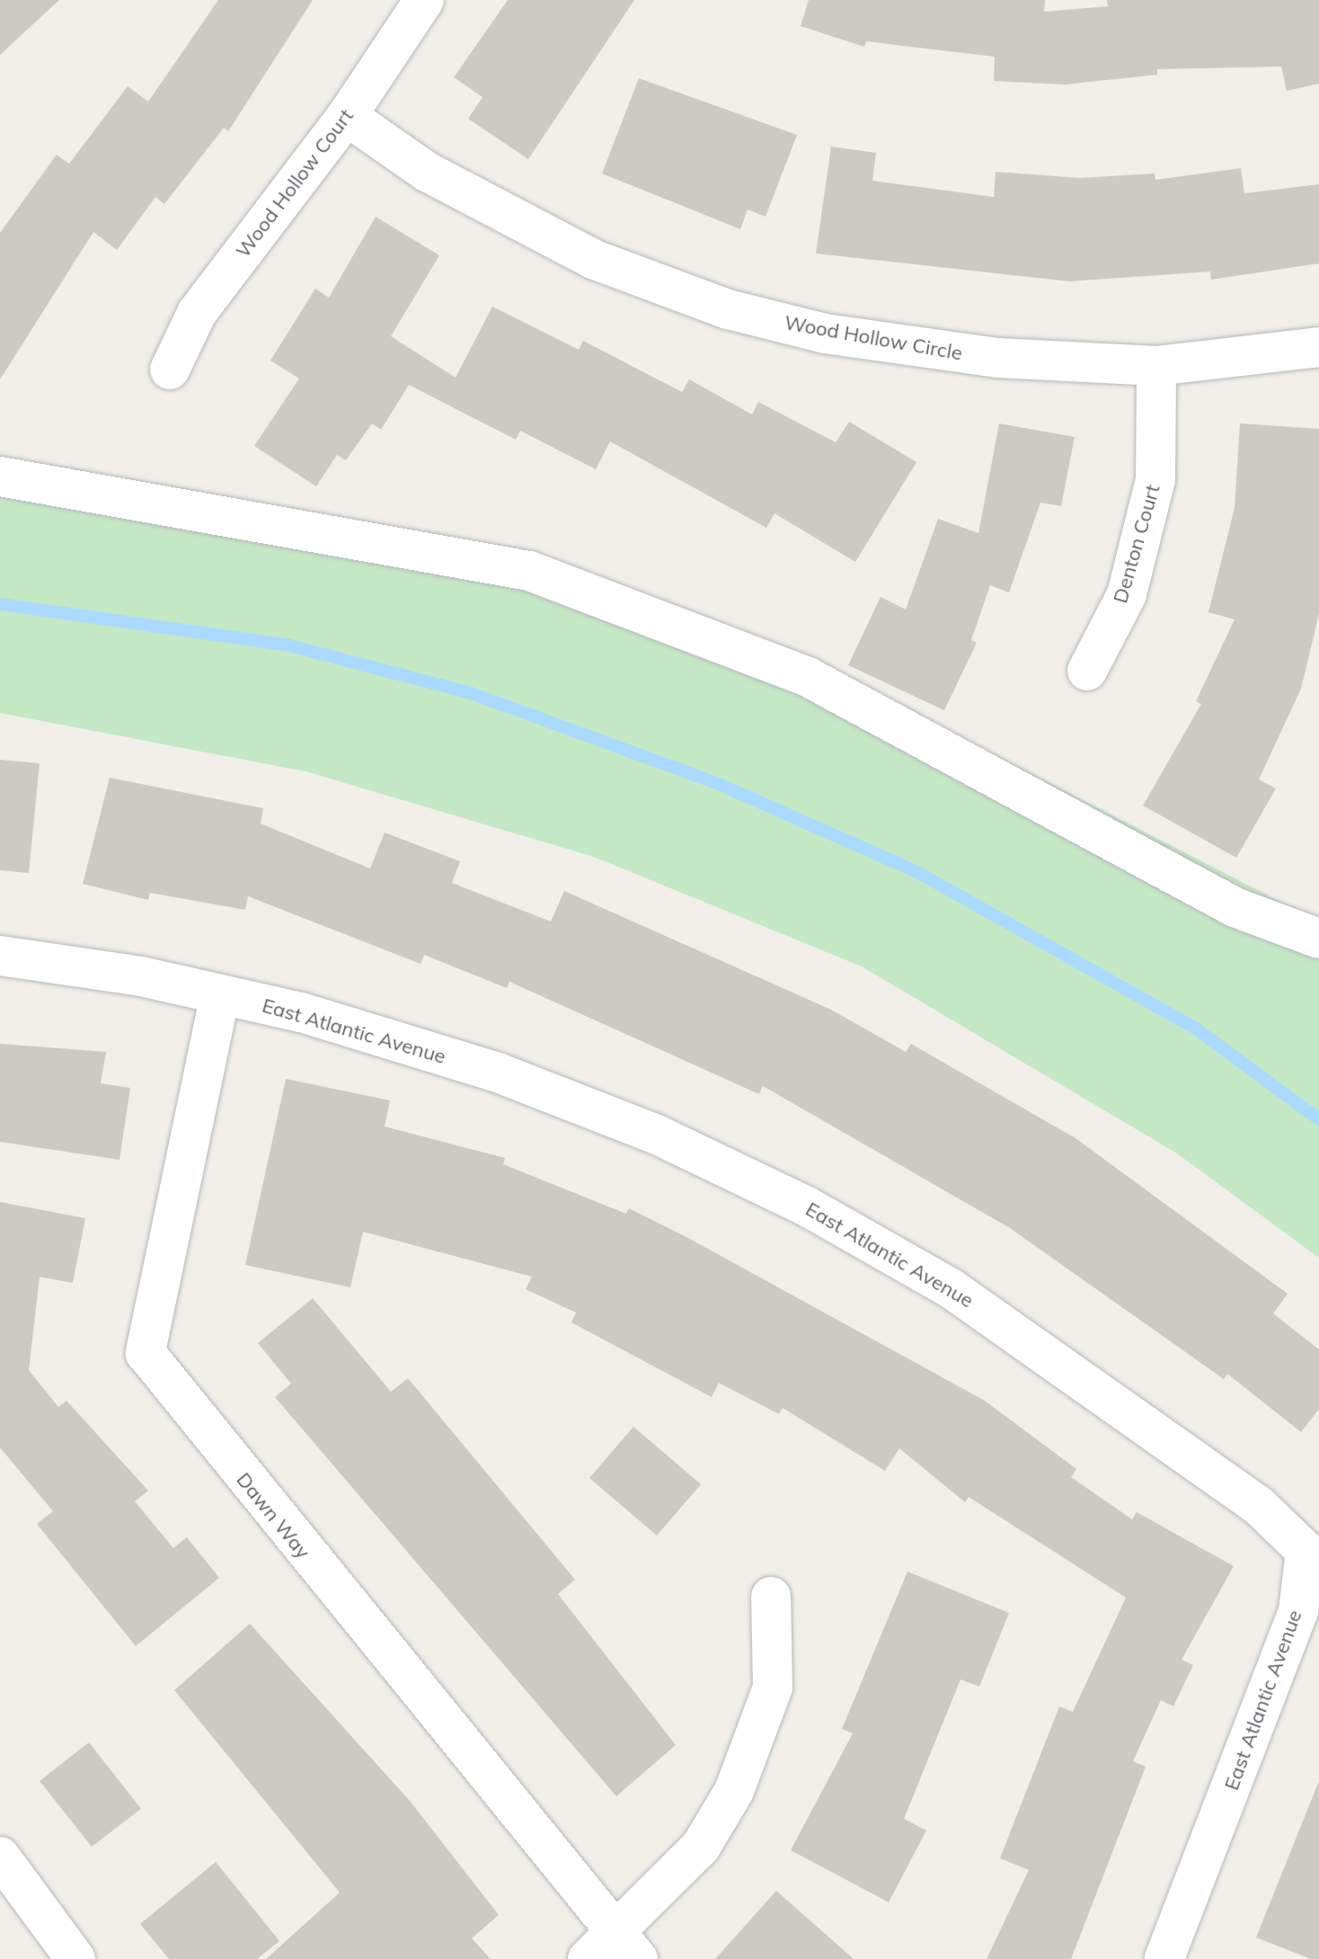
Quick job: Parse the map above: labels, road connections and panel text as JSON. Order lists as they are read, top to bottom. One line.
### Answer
{"streets":{"street":["Wood Hollow Court","Wood Hollow Circle","Denton Court","East Atlantic Avenue","Dawn Way"]},"crossings":[["Wood Hollow Court","Wood Hollow Circle"],["Wood Hollow Circle","Denton Court"],["East Atlantic Avenue","Dawn Way"]]}
